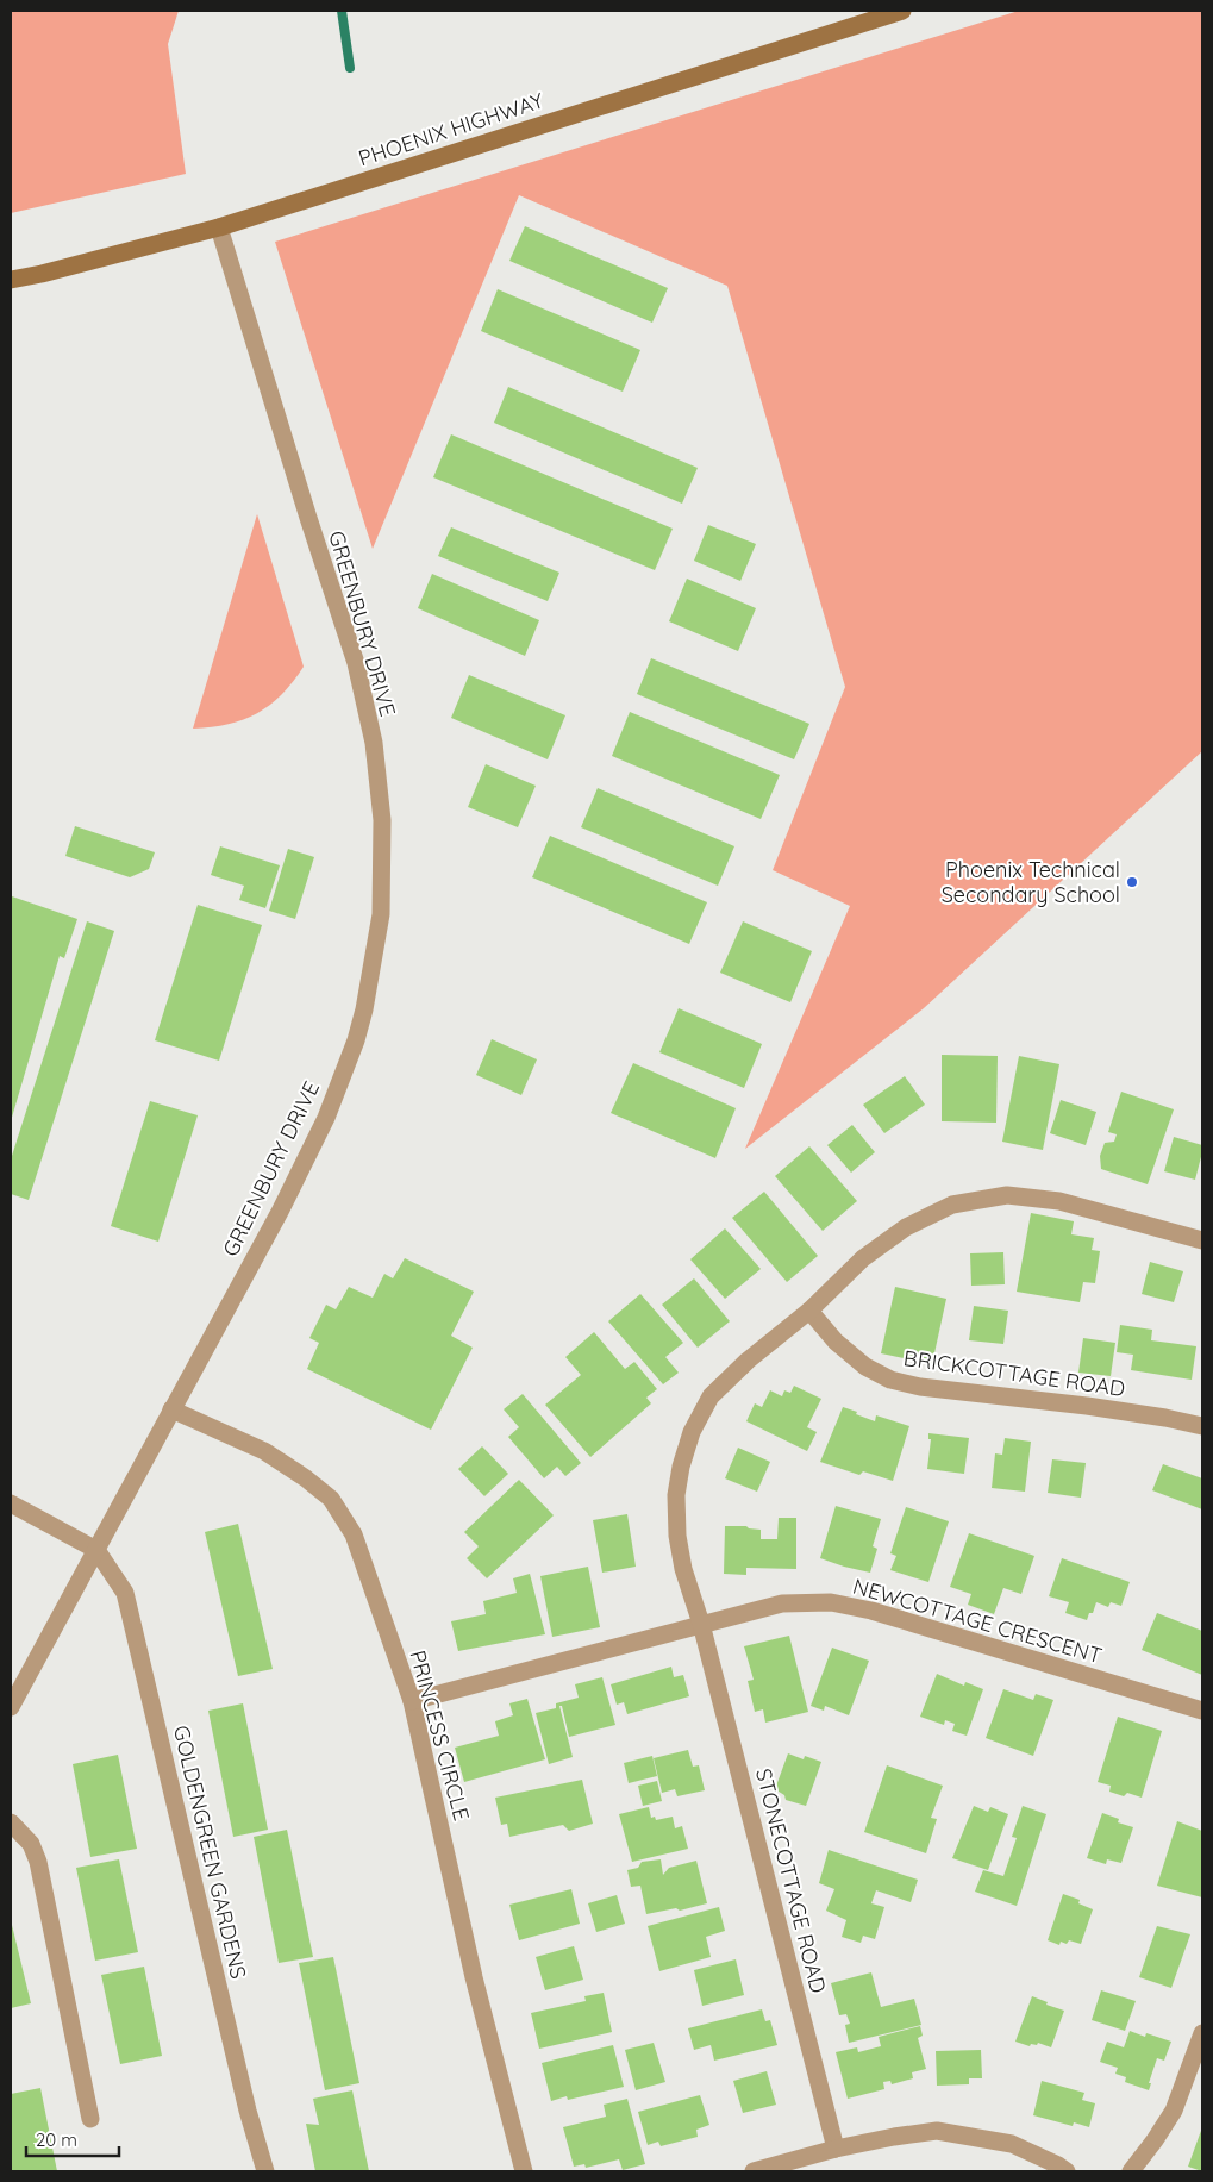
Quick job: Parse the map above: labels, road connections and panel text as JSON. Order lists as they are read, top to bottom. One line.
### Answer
{"streets":{"main road":["PHOENIX HIGHWAY"],"street":["GREENBURY DRIVE","BRICKCOTTAGE ROAD","NEWCOTTAGE CRESCENT","PRINCESS CIRCLE","GOLDENGREEN GARDENS","STONECOTTAGE ROAD"]},"crossings":[["PHOENIX HIGHWAY","GREENBURY DRIVE"],["GREENBURY DRIVE","PRINCESS CIRCLE"],["GREENBURY DRIVE","GOLDENGREEN GARDENS"],["NEWCOTTAGE CRESCENT","PRINCESS CIRCLE"],["NEWCOTTAGE CRESCENT","STONECOTTAGE ROAD"]],"places":["Phoenix Technical Secondary School"],"scale_bar":"20 m"}
